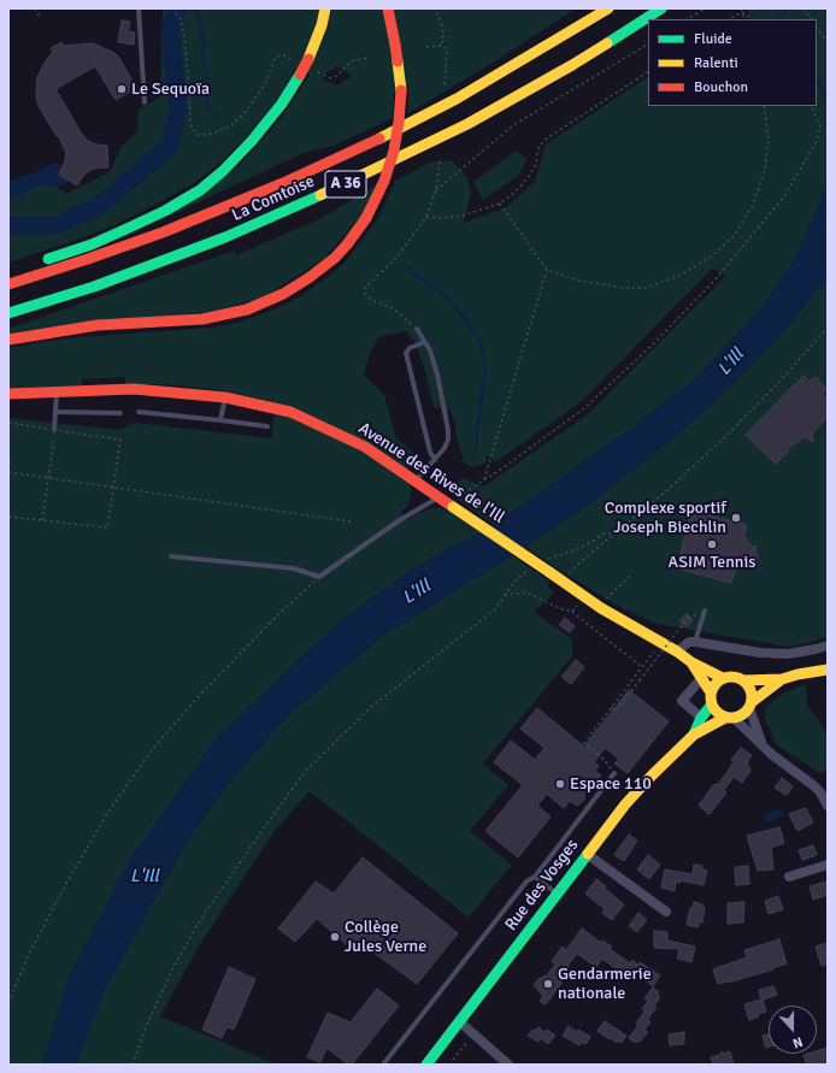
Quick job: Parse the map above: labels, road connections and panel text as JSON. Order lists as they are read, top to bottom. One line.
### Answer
{"streets":{"main road":["A 36","La Comtoise","Avenue des Rives de l'Ill","Rue des Vosges"]},"crossings":[["Avenue des Rives de l'Ill","Rue des Vosges"]],"water":["L'Ill"],"places":["Le Sequoïa","Complexe sportif Joseph Biechlin","ASIM Tennis","Espace 110","Collège Jules Verne","Gendarmerie nationale"],"legend":["Fluide","Ralenti","Bouchon"],"north":"bottom"}
